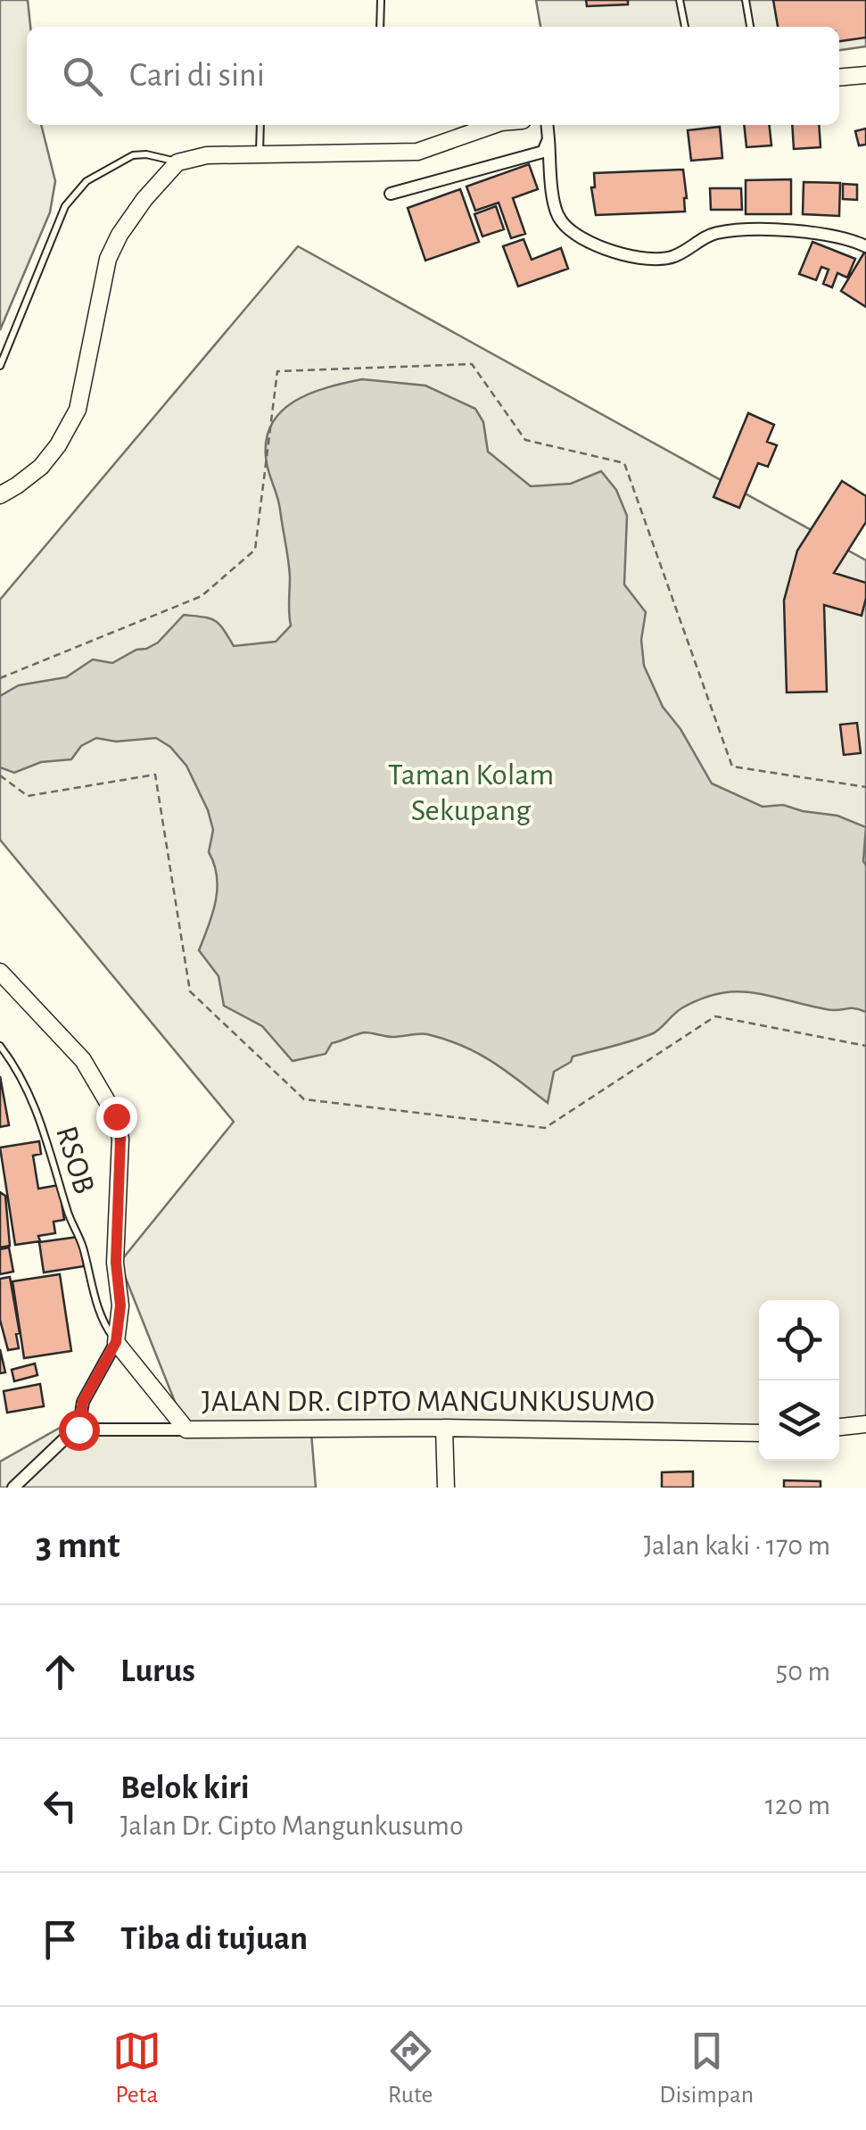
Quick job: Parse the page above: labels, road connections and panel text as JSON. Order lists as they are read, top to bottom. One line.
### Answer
{"streets":{"street":["JALAN DR. CIPTO MANGUNKUSUMO"],"lane":["RSOB"]},"crossings":[["RSOB","JALAN DR. CIPTO MANGUNKUSUMO"]],"parks":["Taman Kolam Sekupang"],"page":{"search":"Cari di sini","heading":["3 mnt","Jalan kaki · 170 m"],"list":[["Lurus","50 m"],["Belok kiri","Jalan Dr. Cipto Mangunkusumo","120 m"],"Tiba di tujuan"],"nav":["Peta","Rute","Disimpan"]}}
